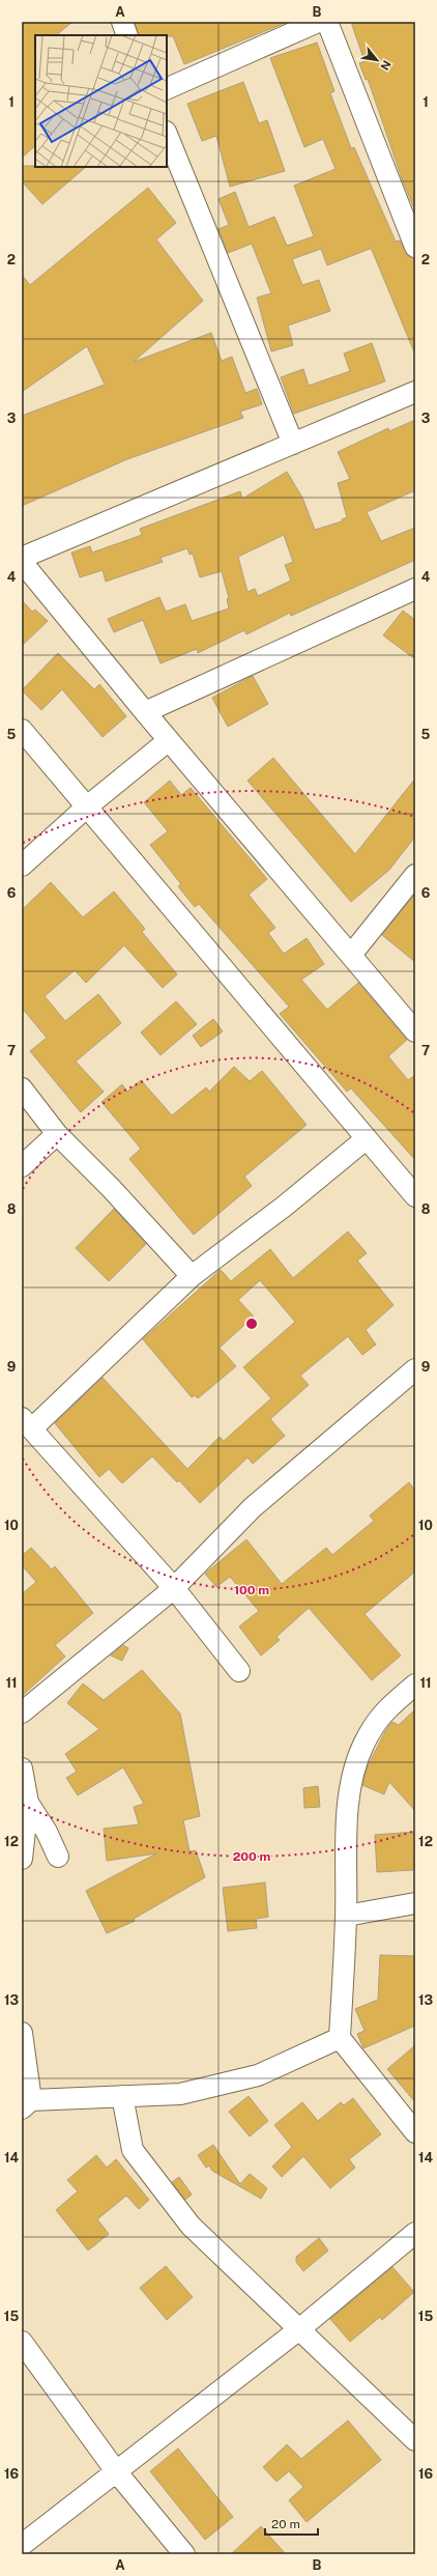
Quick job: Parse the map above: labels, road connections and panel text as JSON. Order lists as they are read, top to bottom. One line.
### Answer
{"scale_bar":"20 m","north":"bottom right","grid":{"columns":["A","B"],"rows":["1","2","3","4","5","6","7","8","9","10","11","12","13","14","15","16"]},"rings":["100 m","200 m"]}
